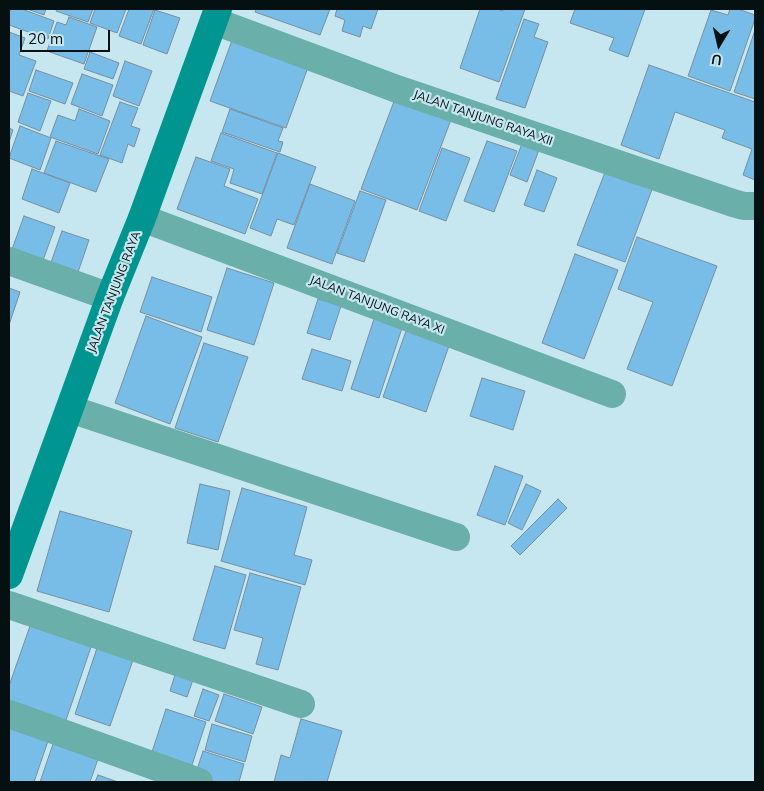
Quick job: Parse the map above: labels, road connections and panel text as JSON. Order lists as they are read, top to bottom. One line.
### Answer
{"streets":{"main road":["JALAN TANJUNG RAYA"],"street":["JALAN TANJUNG RAYA XII","JALAN TANJUNG RAYA XI"]},"crossings":[["JALAN TANJUNG RAYA XII","JALAN TANJUNG RAYA"],["JALAN TANJUNG RAYA","JALAN TANJUNG RAYA XI"]],"scale_bar":"20 m","north":"bottom"}
